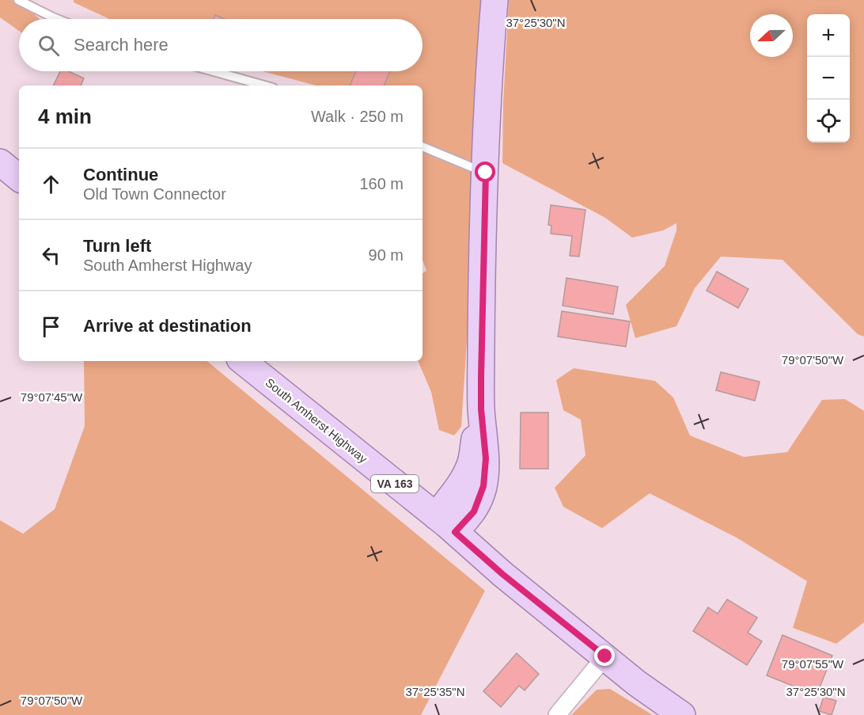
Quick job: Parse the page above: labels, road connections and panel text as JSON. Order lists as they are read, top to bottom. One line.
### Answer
{"streets":{"main road":["South Amherst Highway","VA 163"]},"north":"left","page":{"map_buttons":["+","−"],"search":"Search here","heading":["4 min","Walk · 250 m"],"list":[["Continue","Old Town Connector","160 m"],["Turn left","South Amherst Highway","90 m"],"Arrive at destination"]},"coordinates":["37°25'30\"N","79°07'50\"W","79°07'45\"W","79°07'55\"W","37°25'35\"N"]}
